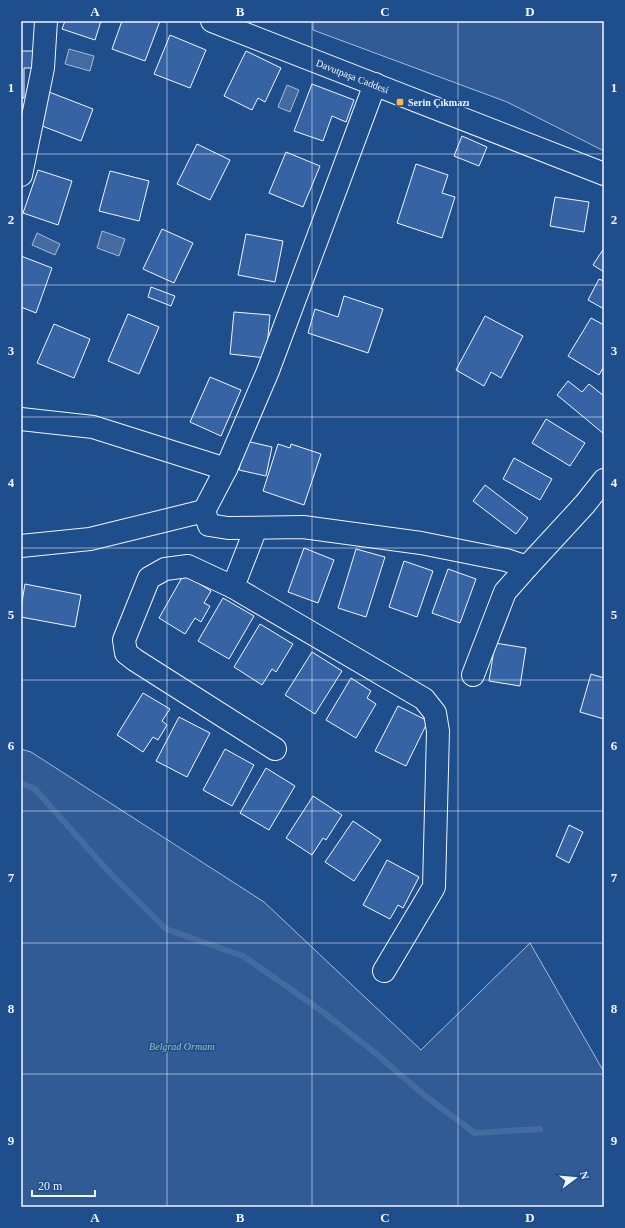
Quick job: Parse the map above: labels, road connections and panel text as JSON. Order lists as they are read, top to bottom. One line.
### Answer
{"streets":{"street":["Davutpaşa Caddesi"]},"parks":["Belgrad Ormanı"],"places":{"transit":["Serin Çıkmazı"]},"scale_bar":"20 m","north":"right","grid":{"columns":["A","B","C","D"],"rows":["1","2","3","4","5","6","7","8","9"]}}
